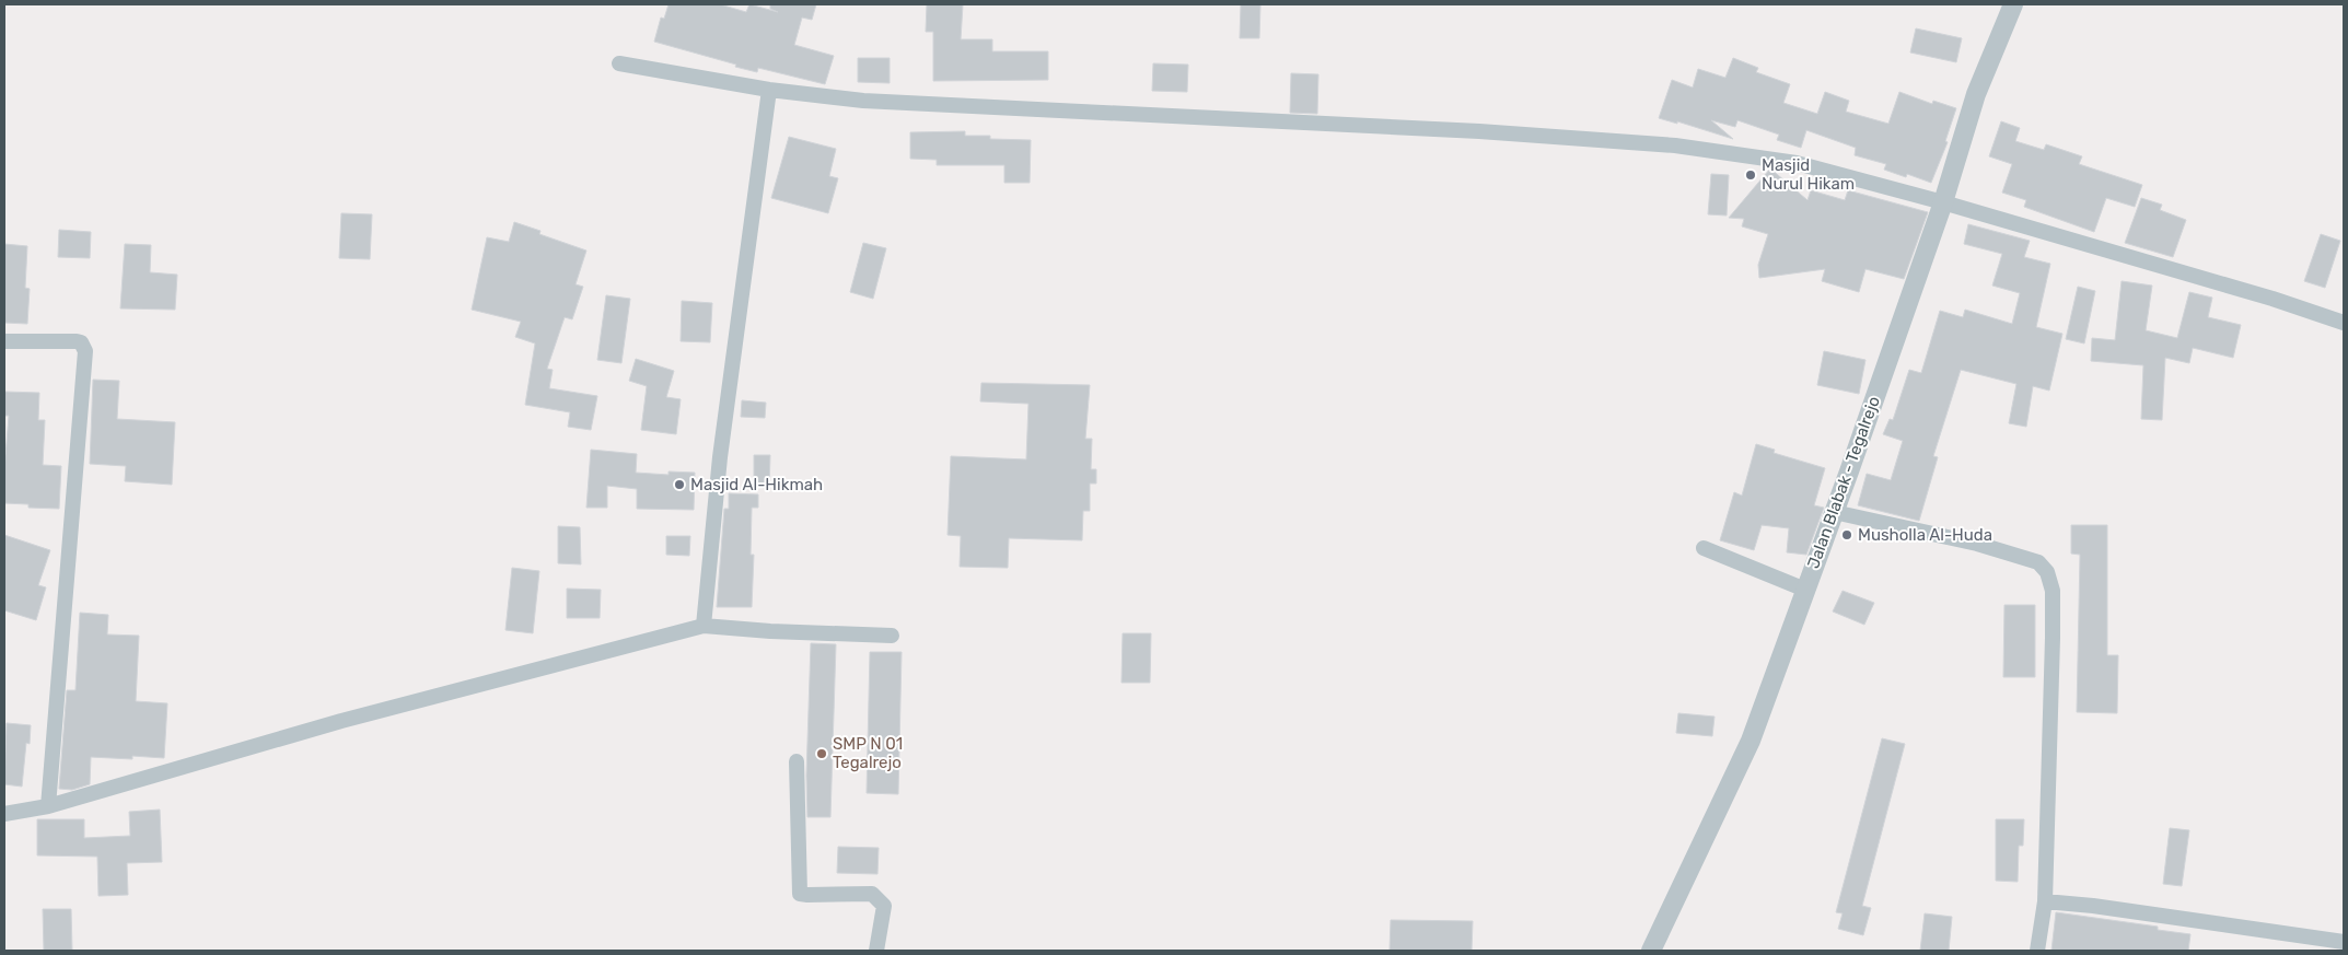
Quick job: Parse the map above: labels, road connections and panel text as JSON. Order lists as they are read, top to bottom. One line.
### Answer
{"streets":{"street":["Jalan Blabak - Tegalrejo"]},"places":["Masjid Nurul Hikam","Masjid Al-Hikmah","Musholla Al-Huda","SMP N 01 Tegalrejo"]}
